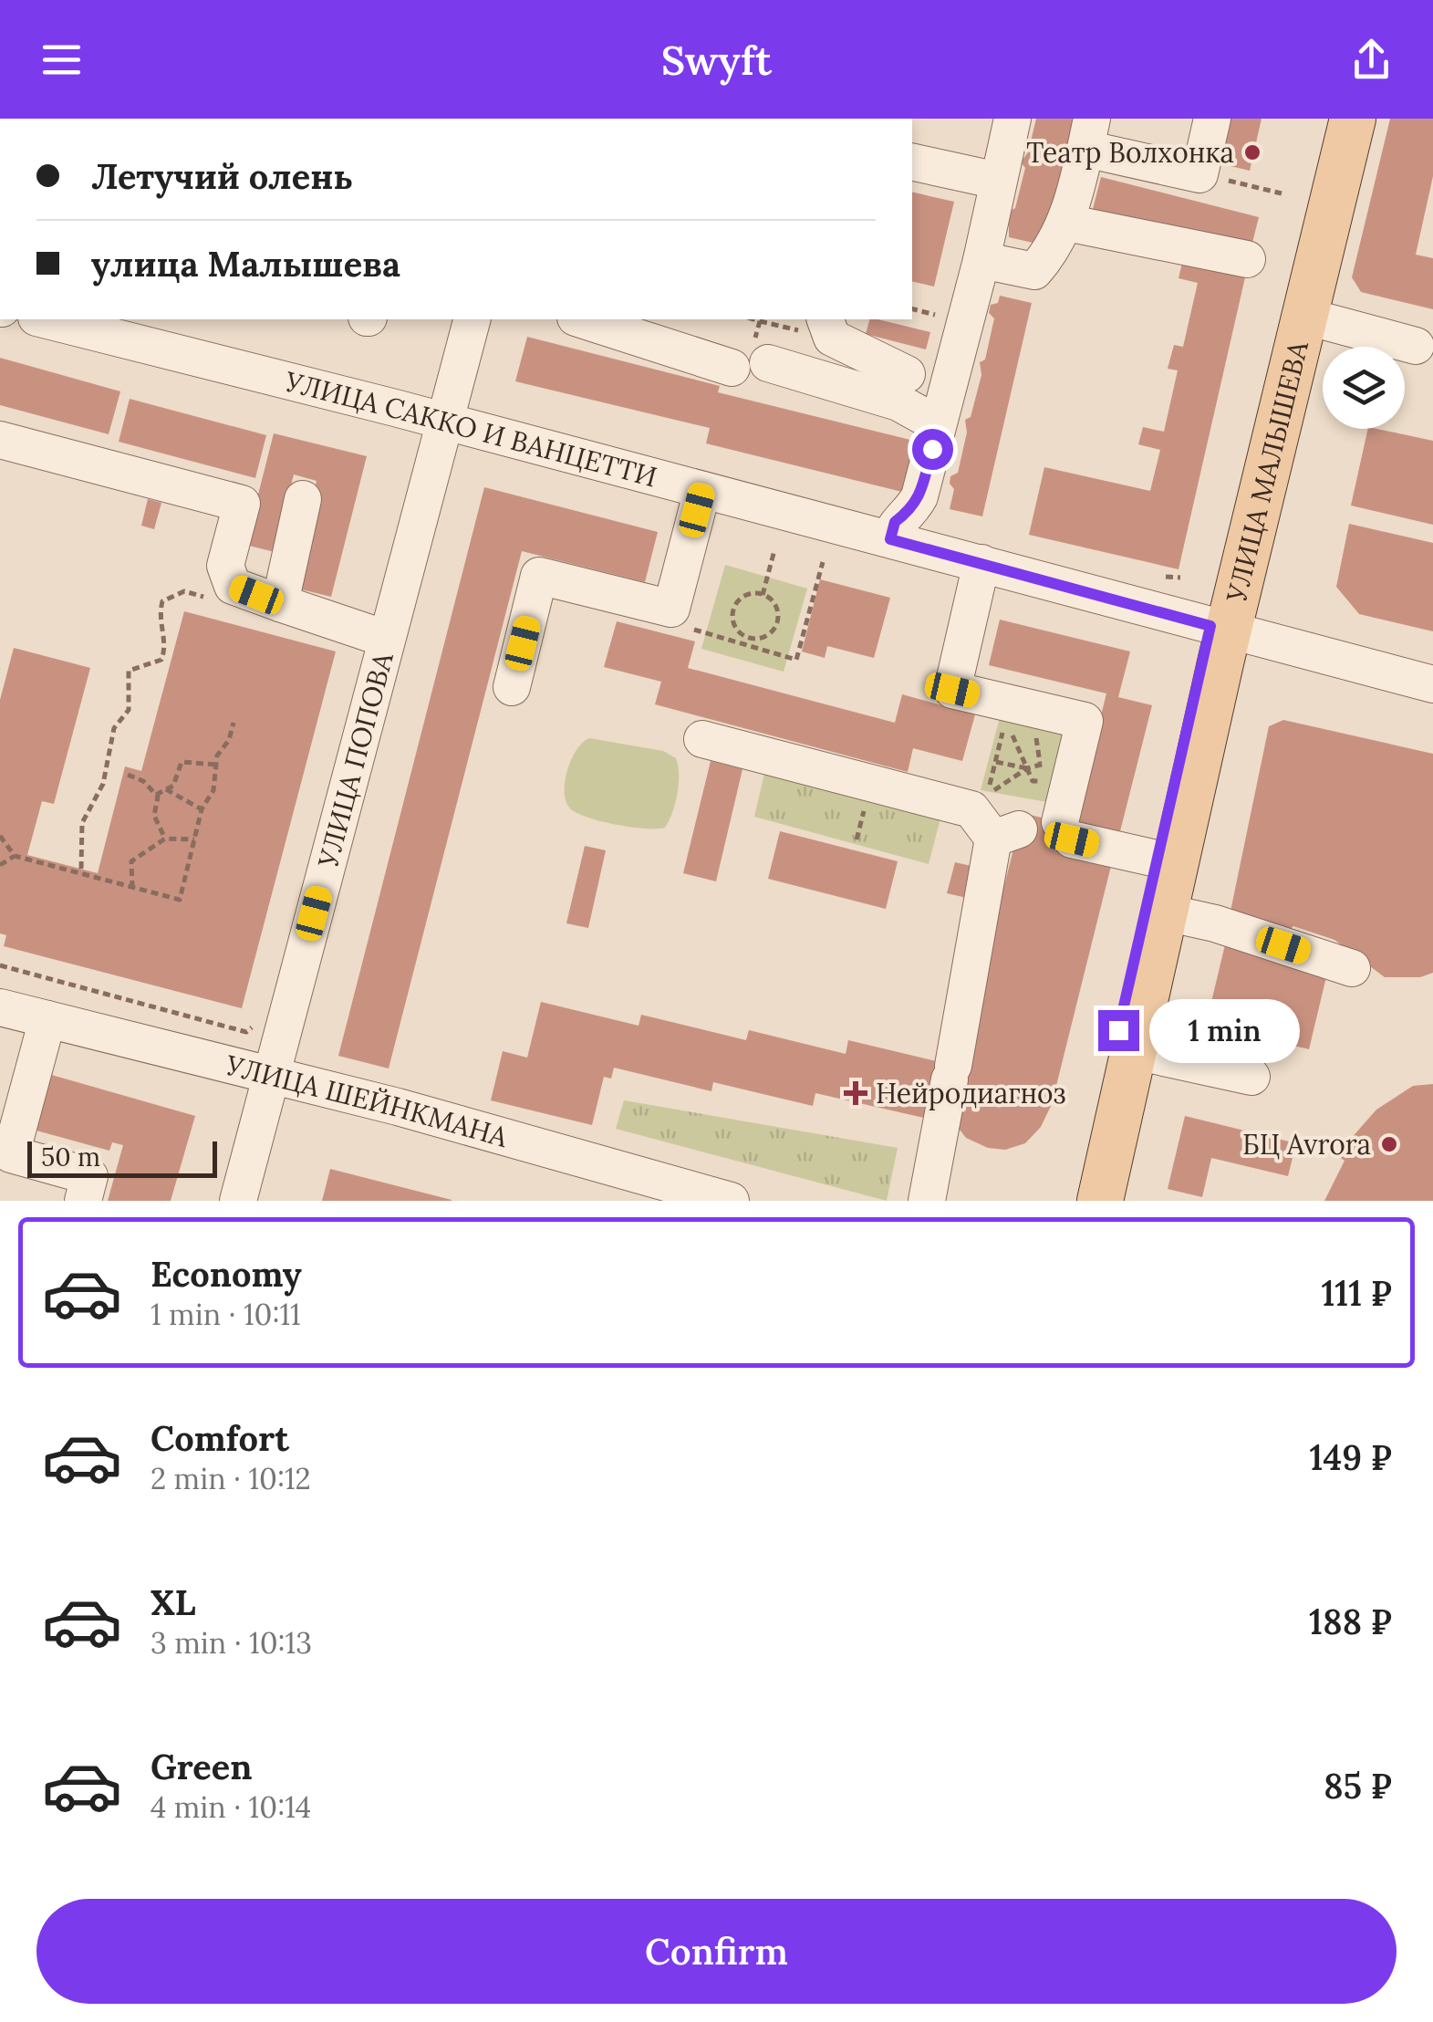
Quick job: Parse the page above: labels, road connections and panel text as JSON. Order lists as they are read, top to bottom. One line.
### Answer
{"streets":{"main road":["УЛИЦА МАЛЫШЕВА"],"street":["УЛИЦА САККО И ВАНЦЕТТИ","УЛИЦА ПОПОВА","УЛИЦА ШЕЙНКМАНА"]},"crossings":[["УЛИЦА САККО И ВАНЦЕТТИ","УЛИЦА МАЛЫШЕВА"],["УЛИЦА САККО И ВАНЦЕТТИ","УЛИЦА ПОПОВА"],["УЛИЦА ПОПОВА","УЛИЦА ШЕЙНКМАНА"]],"places":{"other":["Театр Волхонка","БЦ Avrora"],"health":["Нейродиагноз"]},"scale_bar":"50 m","page":{"header":"Swyft","banner":["Летучий олень","улица Малышева"],"bubble":"1 min","scale":"50 m","list":[{"name":"Economy","note":"1 min · 10:11","value":"111 ₽"},{"name":"Comfort","note":"2 min · 10:12","value":"149 ₽"},{"name":"XL","note":"3 min · 10:13","value":"188 ₽"},{"name":"Green","note":"4 min · 10:14","value":"85 ₽"}],"buttons":"Confirm"}}
